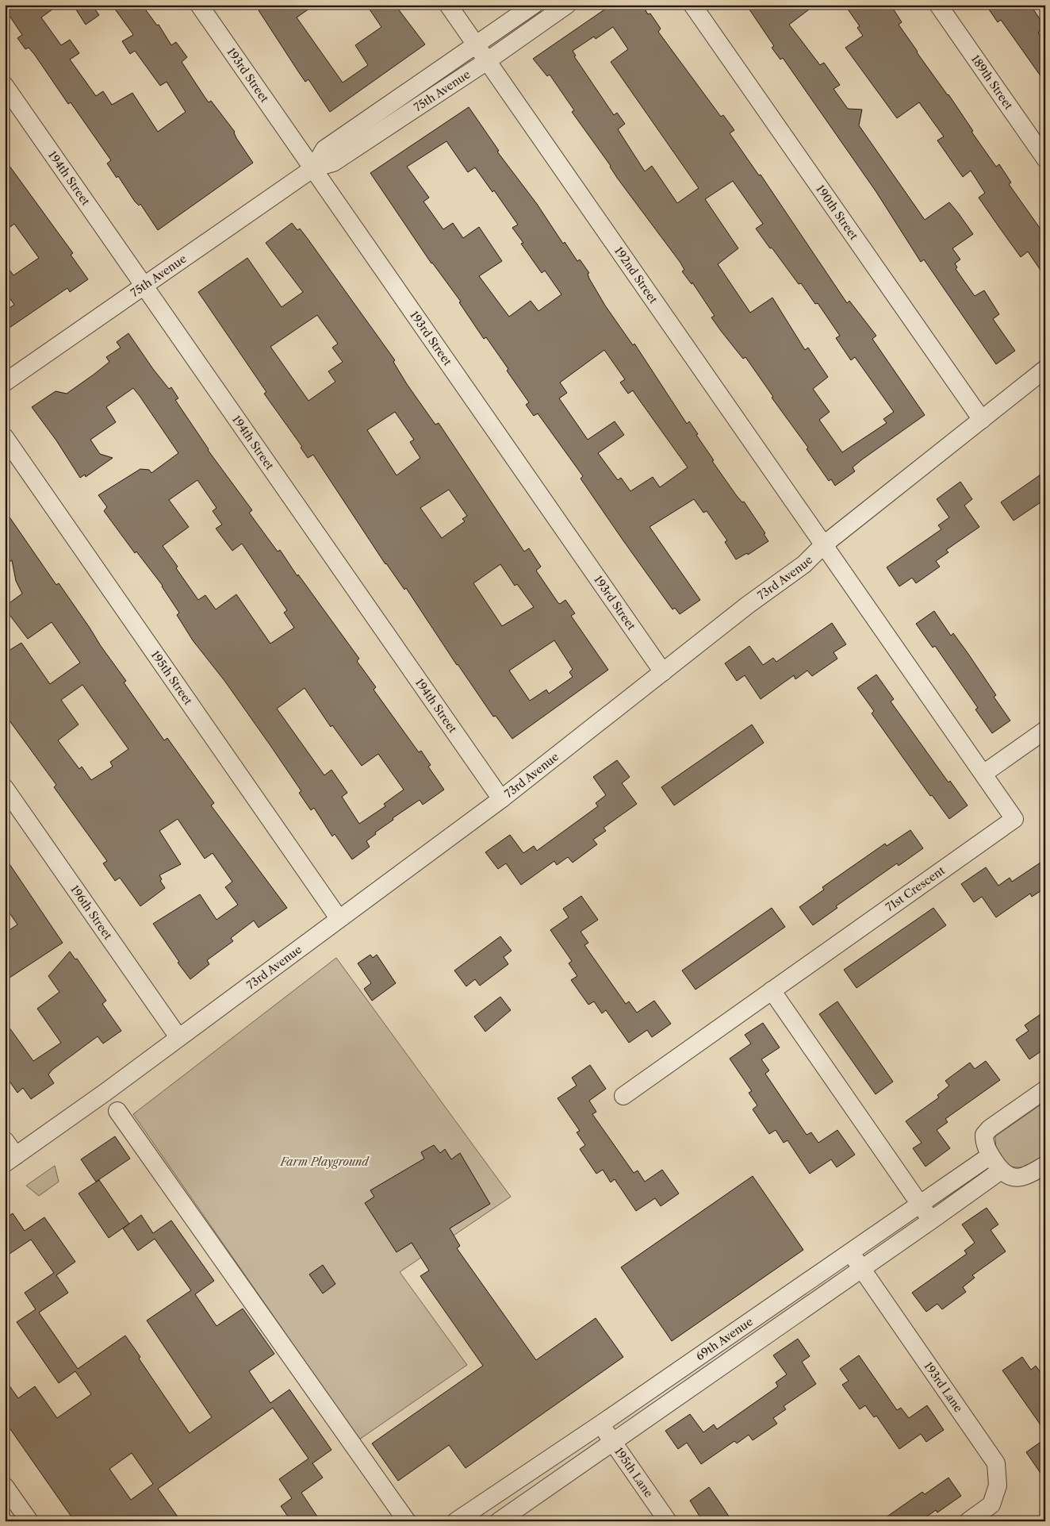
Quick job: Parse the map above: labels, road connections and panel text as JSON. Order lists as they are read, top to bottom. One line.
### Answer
{"streets":{"street":["193rd Street","189th Street","75th Avenue","194th Street","190th Street","192nd Street","73rd Avenue","195th Street","71st Crescent","196th Street","69th Avenue","193rd Lane","195th Lane"]},"crossings":[["193rd Street","75th Avenue"],["193rd Street","73rd Avenue"],["75th Avenue","194th Street"],["75th Avenue","192nd Street"],["194th Street","73rd Avenue"],["190th Street","73rd Avenue"],["192nd Street","73rd Avenue"],["192nd Street","71st Crescent"],["73rd Avenue","195th Street"],["73rd Avenue","71st Crescent"],["73rd Avenue","196th Street"],["69th Avenue","193rd Lane"],["69th Avenue","195th Lane"]],"parks":["Farm Playground"]}
